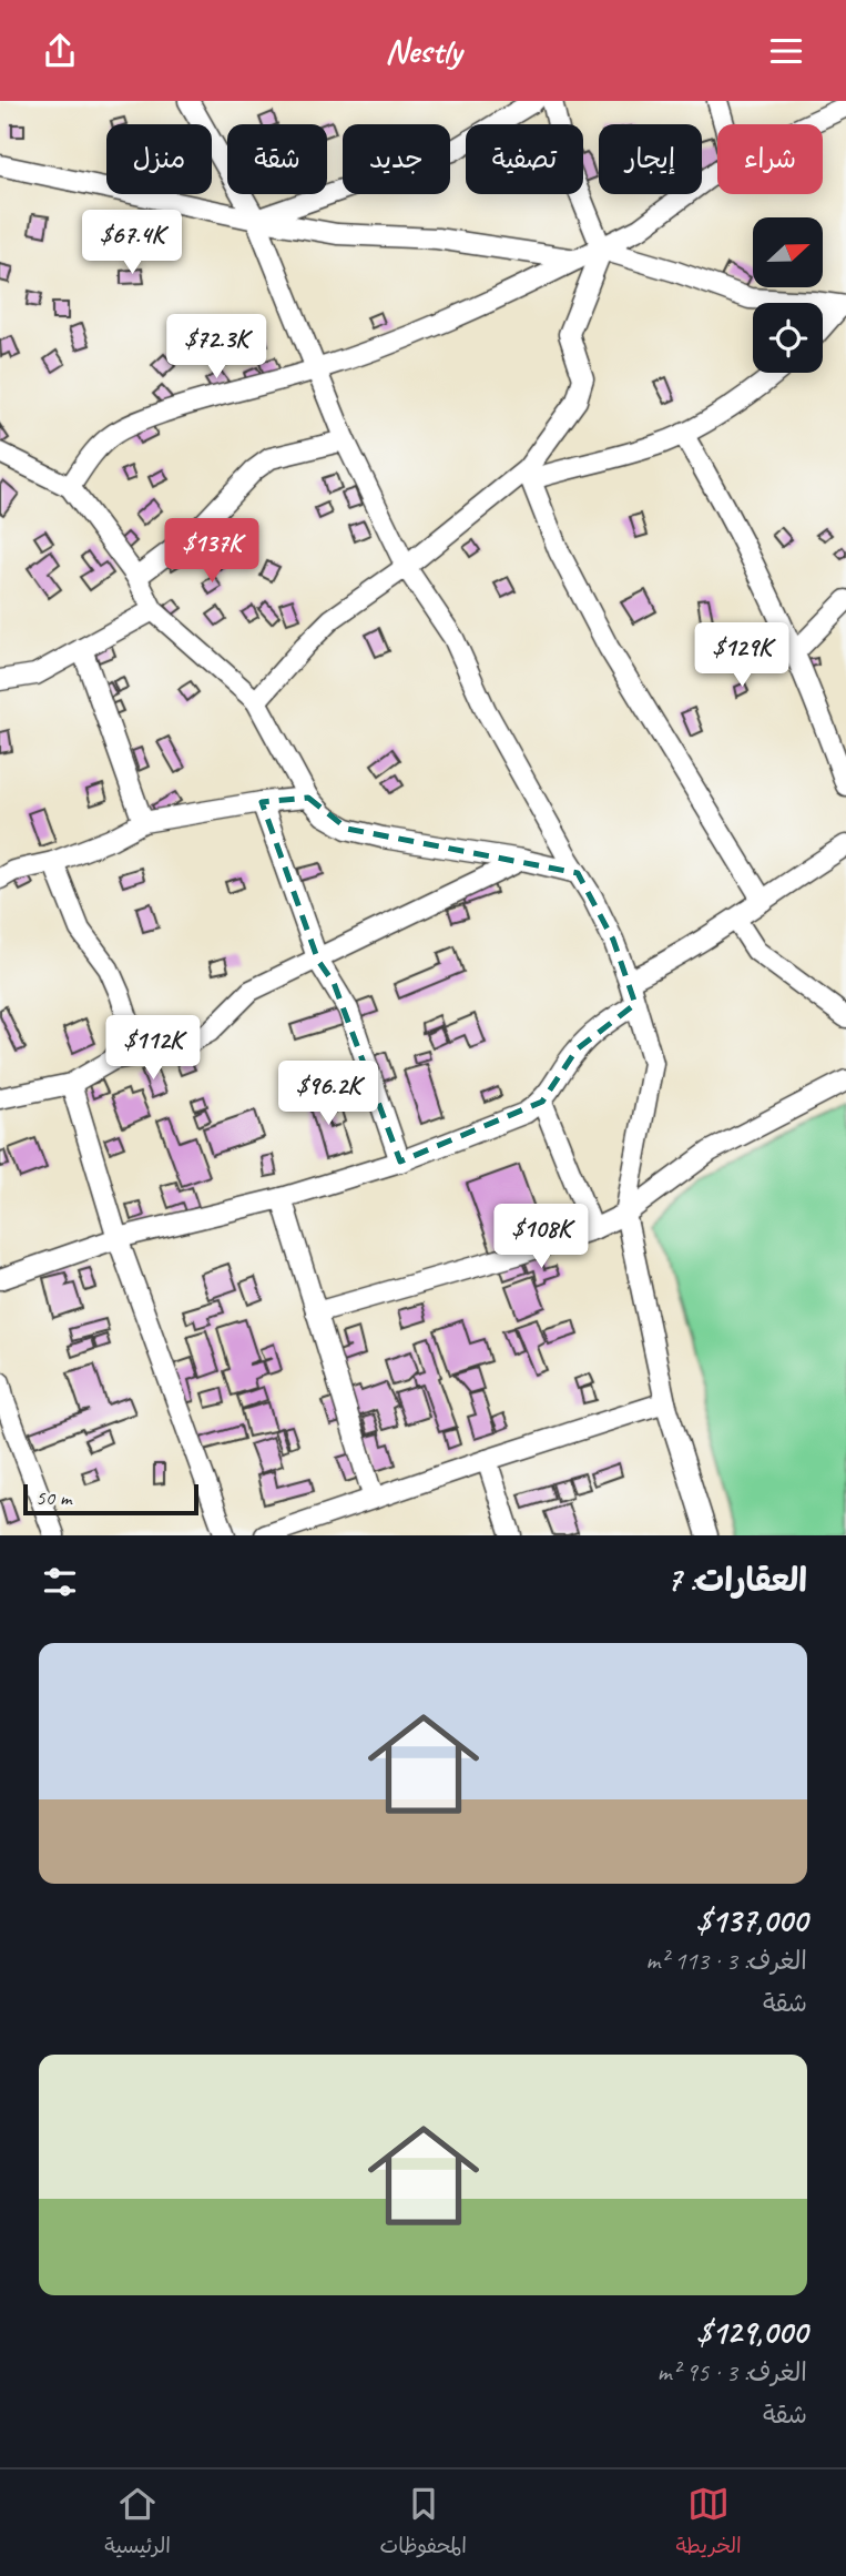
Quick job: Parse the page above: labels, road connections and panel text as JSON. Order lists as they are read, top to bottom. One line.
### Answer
{"scale_bar":"50 m","north":"right","page":{"header":"Nestly","chip":["شراء","إيجار","تصفية","جديد","شقة","منزل"],"price":["$67.4K","$72.3K","$137K","$129K","$112K","$96.2K","$108K"],"scale":"50 m","heading":"العقارات: 7","list":[{"name":"$137,000","note":"الغرف: 3 · 113 m² · شقة"},{"name":"$129,000","note":"الغرف: 3 · 95 m² · شقة"}],"tabs":["الخريطة","المحفوظات","الرئيسية"]}}
